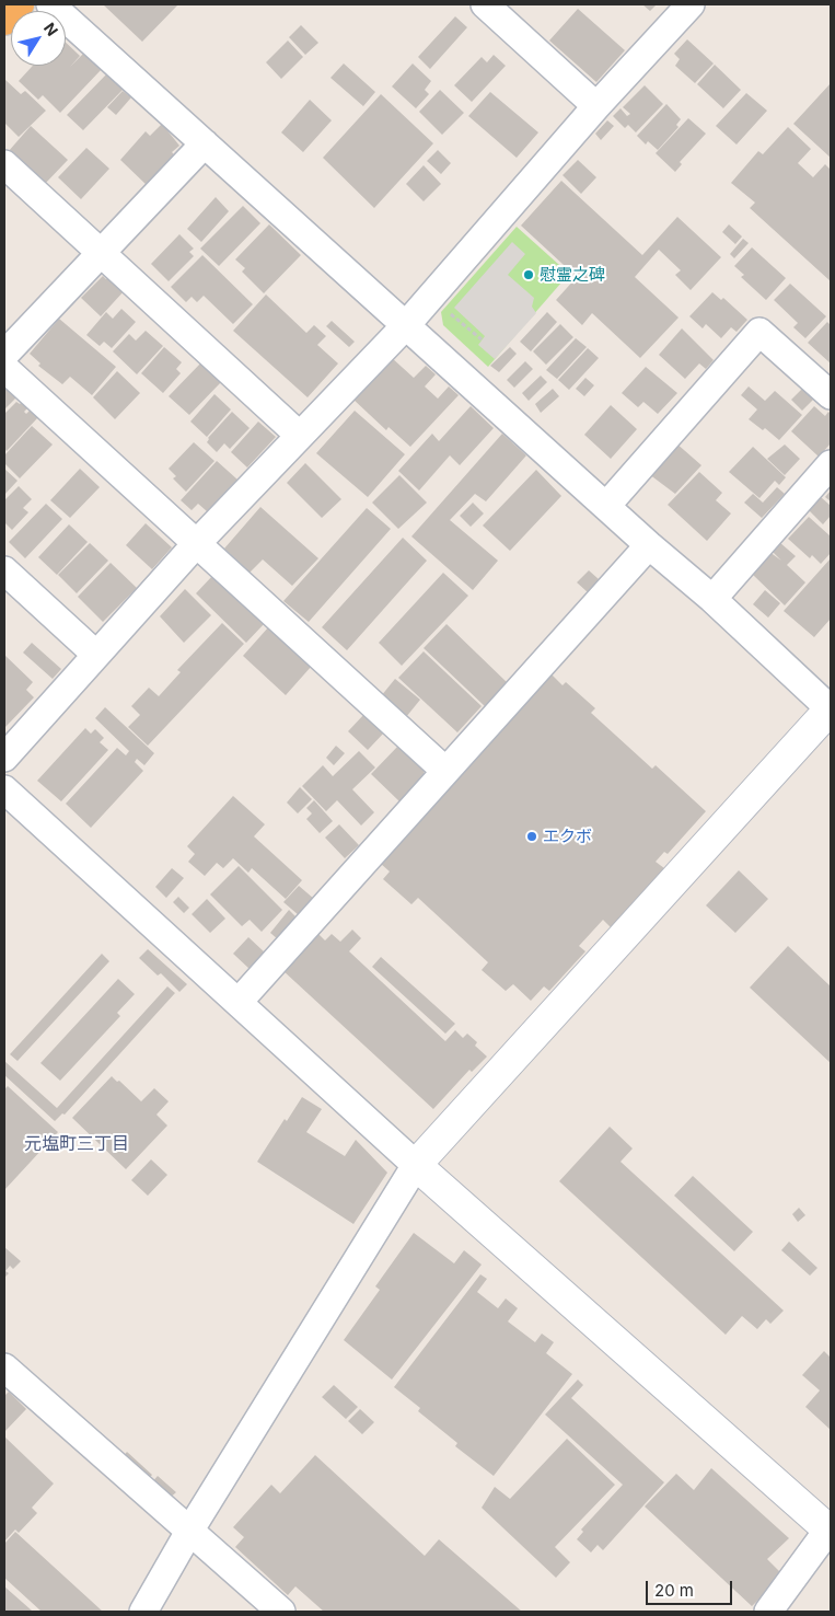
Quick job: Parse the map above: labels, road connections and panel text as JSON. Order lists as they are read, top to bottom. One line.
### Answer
{"districts":["元塩町三丁目"],"places":["慰霊之碑","エクボ"],"scale_bar":"20 m","north":"top right"}
